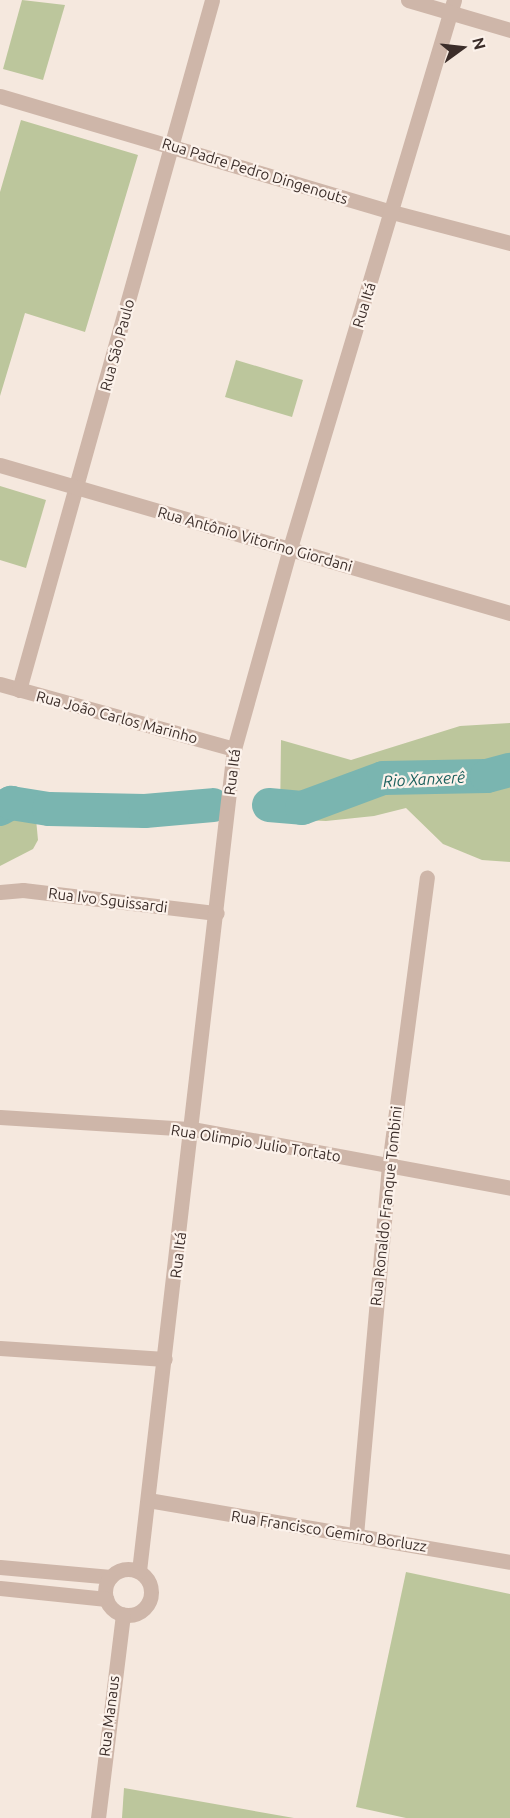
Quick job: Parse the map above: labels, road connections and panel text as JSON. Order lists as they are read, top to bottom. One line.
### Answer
{"streets":{"street":["Rua Padre Pedro Dingenouts","Rua Itá","Rua São Paulo","Rua Antônio Vitorino Giordani","Rua João Carlos Marinho","Rua Ivo Sguissardi","Rua Olimpio Julio Tortato","Rua Ronaldo Franque Tombini","Rua Francisco Gemiro Borluzz","Rua Manaus"]},"crossings":[["Rua Padre Pedro Dingenouts","Rua Itá"],["Rua Padre Pedro Dingenouts","Rua São Paulo"],["Rua Itá","Rua Antônio Vitorino Giordani"],["Rua Itá","Rua João Carlos Marinho"],["Rua Itá","Rua Ivo Sguissardi"],["Rua Itá","Rua Olimpio Julio Tortato"],["Rua Itá","Rua Francisco Gemiro Borluzz"],["Rua Itá","Rua Manaus"],["Rua São Paulo","Rua Antônio Vitorino Giordani"],["Rua São Paulo","Rua João Carlos Marinho"],["Rua Olimpio Julio Tortato","Rua Ronaldo Franque Tombini"],["Rua Ronaldo Franque Tombini","Rua Francisco Gemiro Borluzz"]],"water":["Rio Xanxerê"],"north":"right"}
